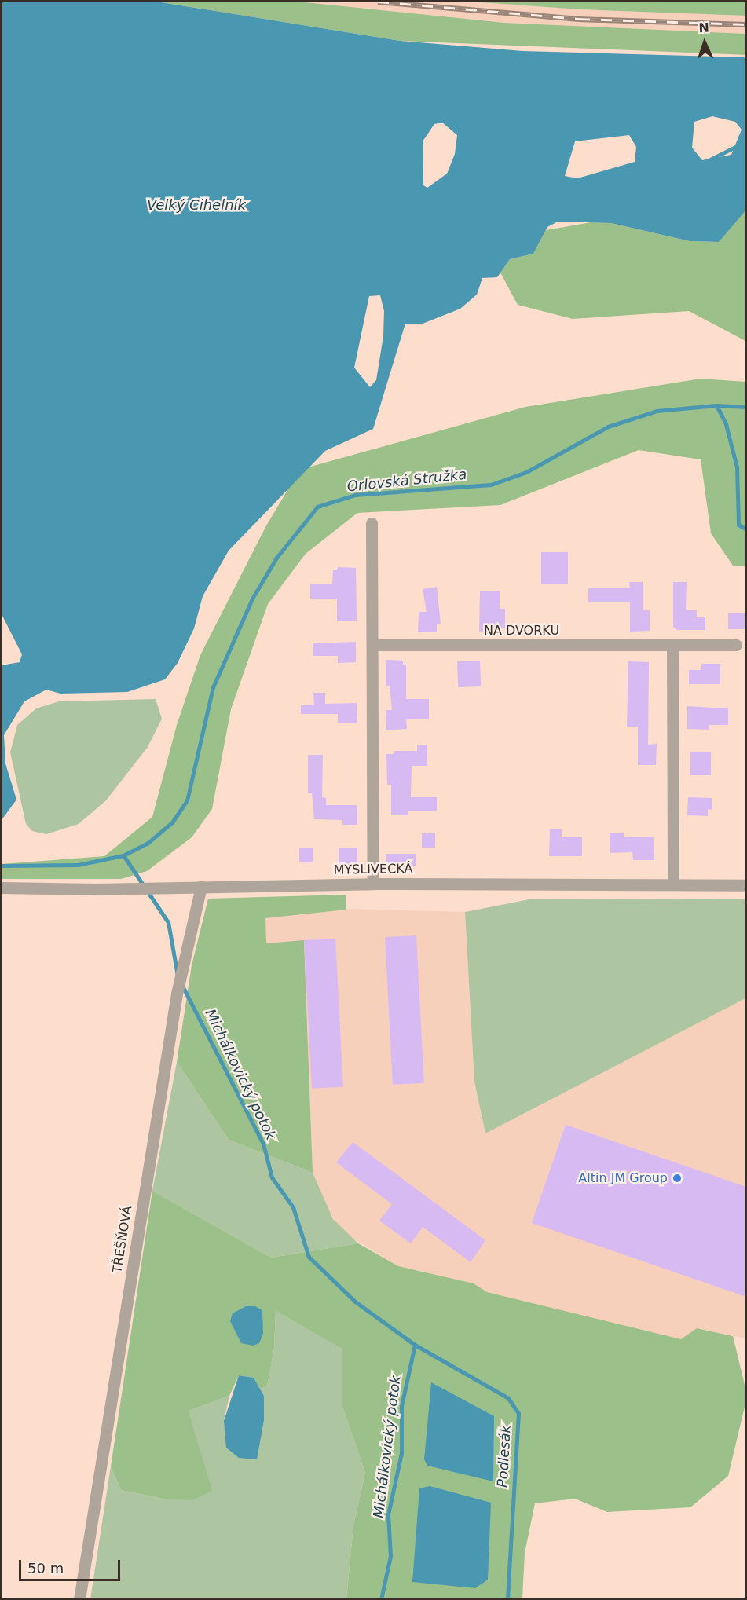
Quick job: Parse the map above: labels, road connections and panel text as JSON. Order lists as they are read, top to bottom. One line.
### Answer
{"streets":{"street":["NA DVORKU","MYSLIVECKÁ","TŘEŠŇOVÁ"]},"crossings":[["MYSLIVECKÁ","TŘEŠŇOVÁ"]],"water":["Velký Cihelník","Orlovská Stružka","Michálkovický potok","Podlesák"],"places":["Altin JM Group"],"scale_bar":"50 m","north":"top"}
